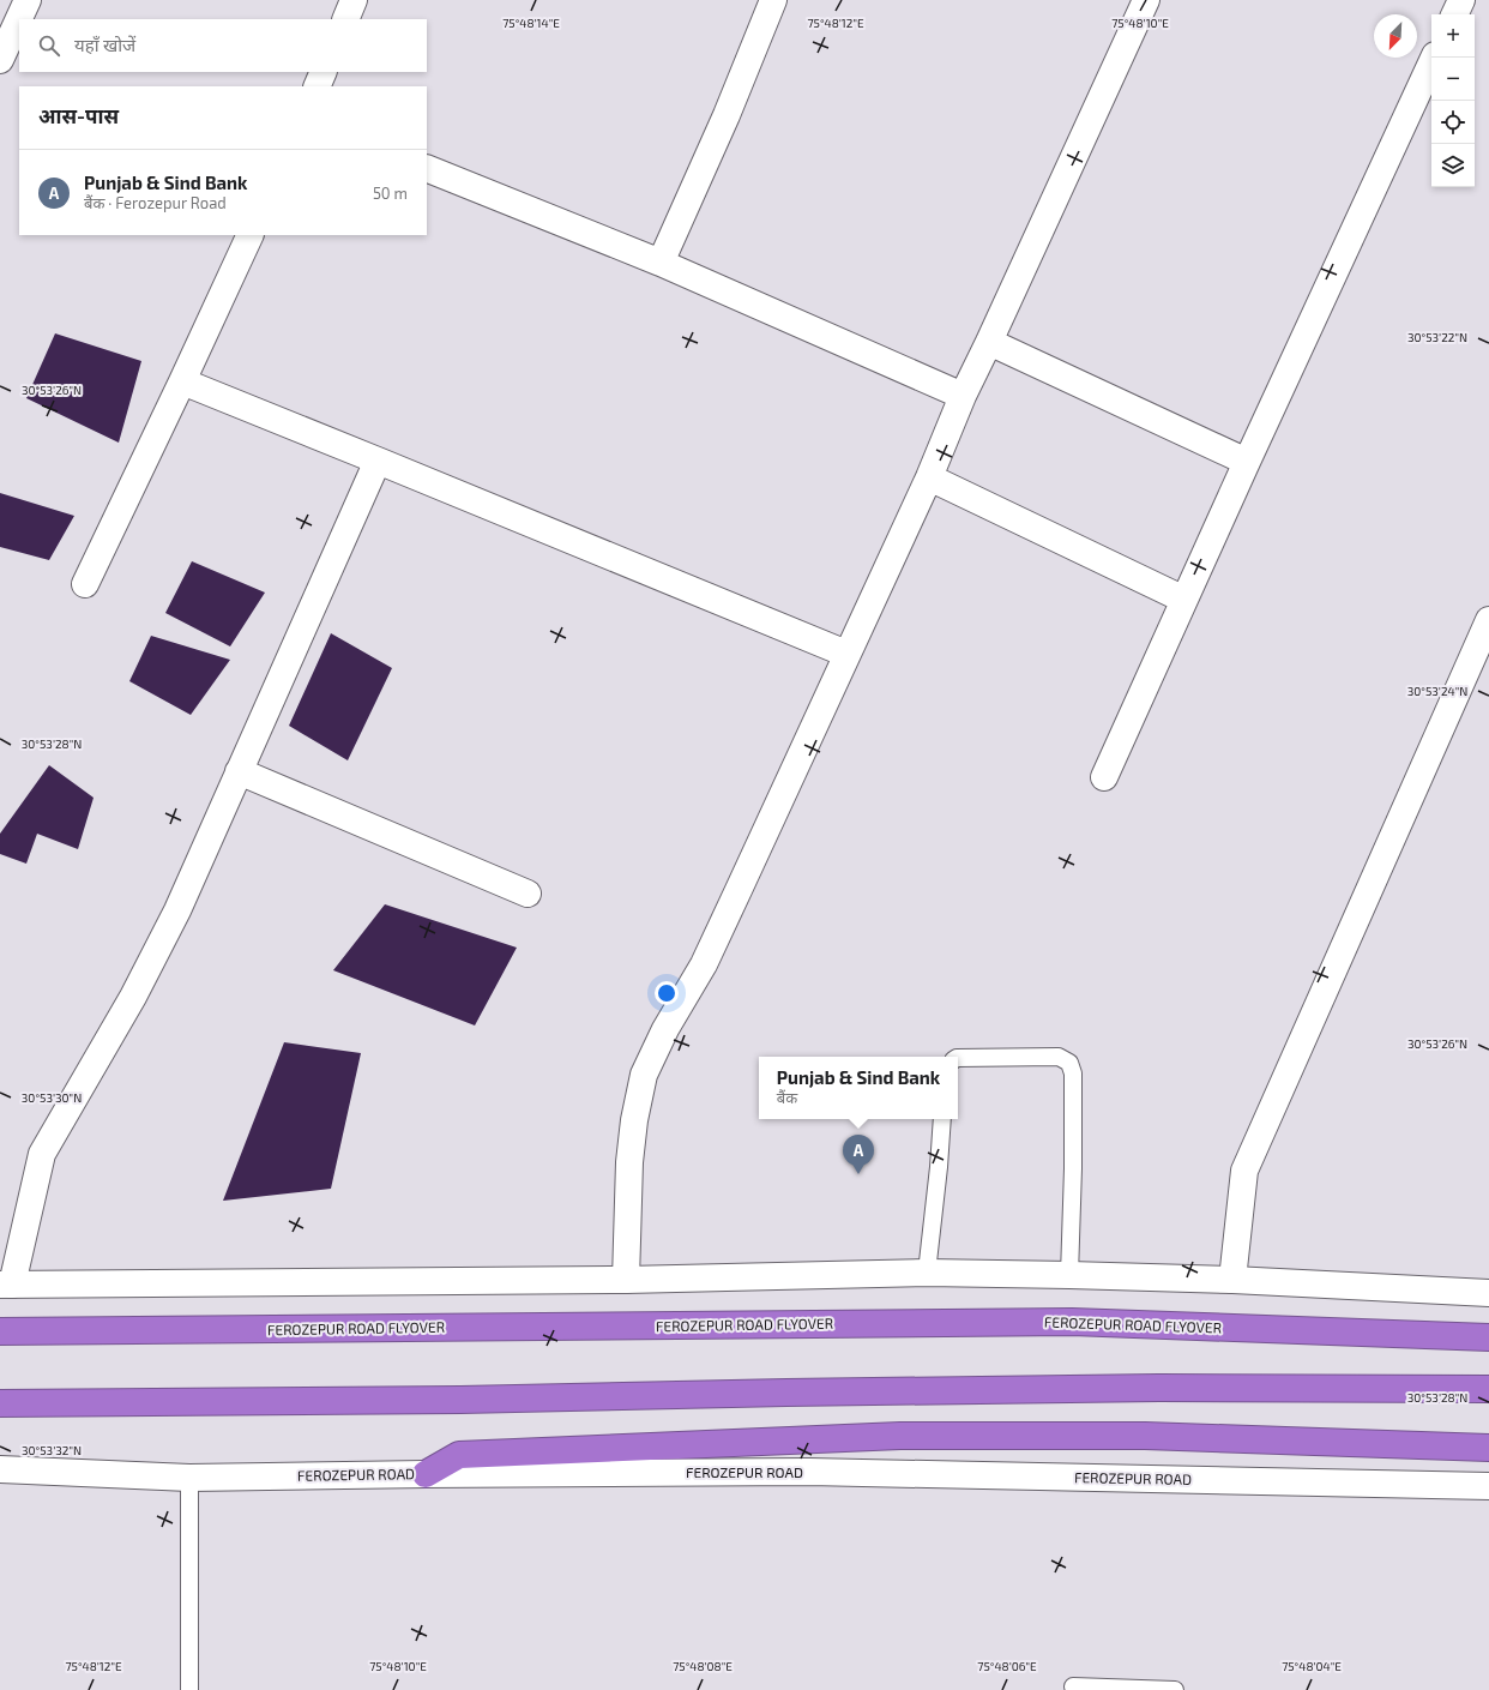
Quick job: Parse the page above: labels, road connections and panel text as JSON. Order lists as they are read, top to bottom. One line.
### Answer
{"streets":{"highway":["FEROZEPUR ROAD FLYOVER"],"street":["FEROZEPUR ROAD"]},"north":"bottom left","page":{"map_buttons":["+","−"],"search":"यहाँ खोजें","heading":"आस-पास","list":[{"mark":"A","name":"Punjab & Sind Bank","note":"बैंक · Ferozepur Road","value":"50 m"}],"popup":["Punjab & Sind Bank","बैंक"],"pins":"A"},"coordinates":["75°48'14\"E","75°48'12\"E","75°48'10\"E","30°53'22\"N","30°53'26\"N","30°53'24\"N","30°53'28\"N","30°53'30\"N","30°53'32\"N","75°48'08\"E","75°48'06\"E","75°48'04\"E"]}
